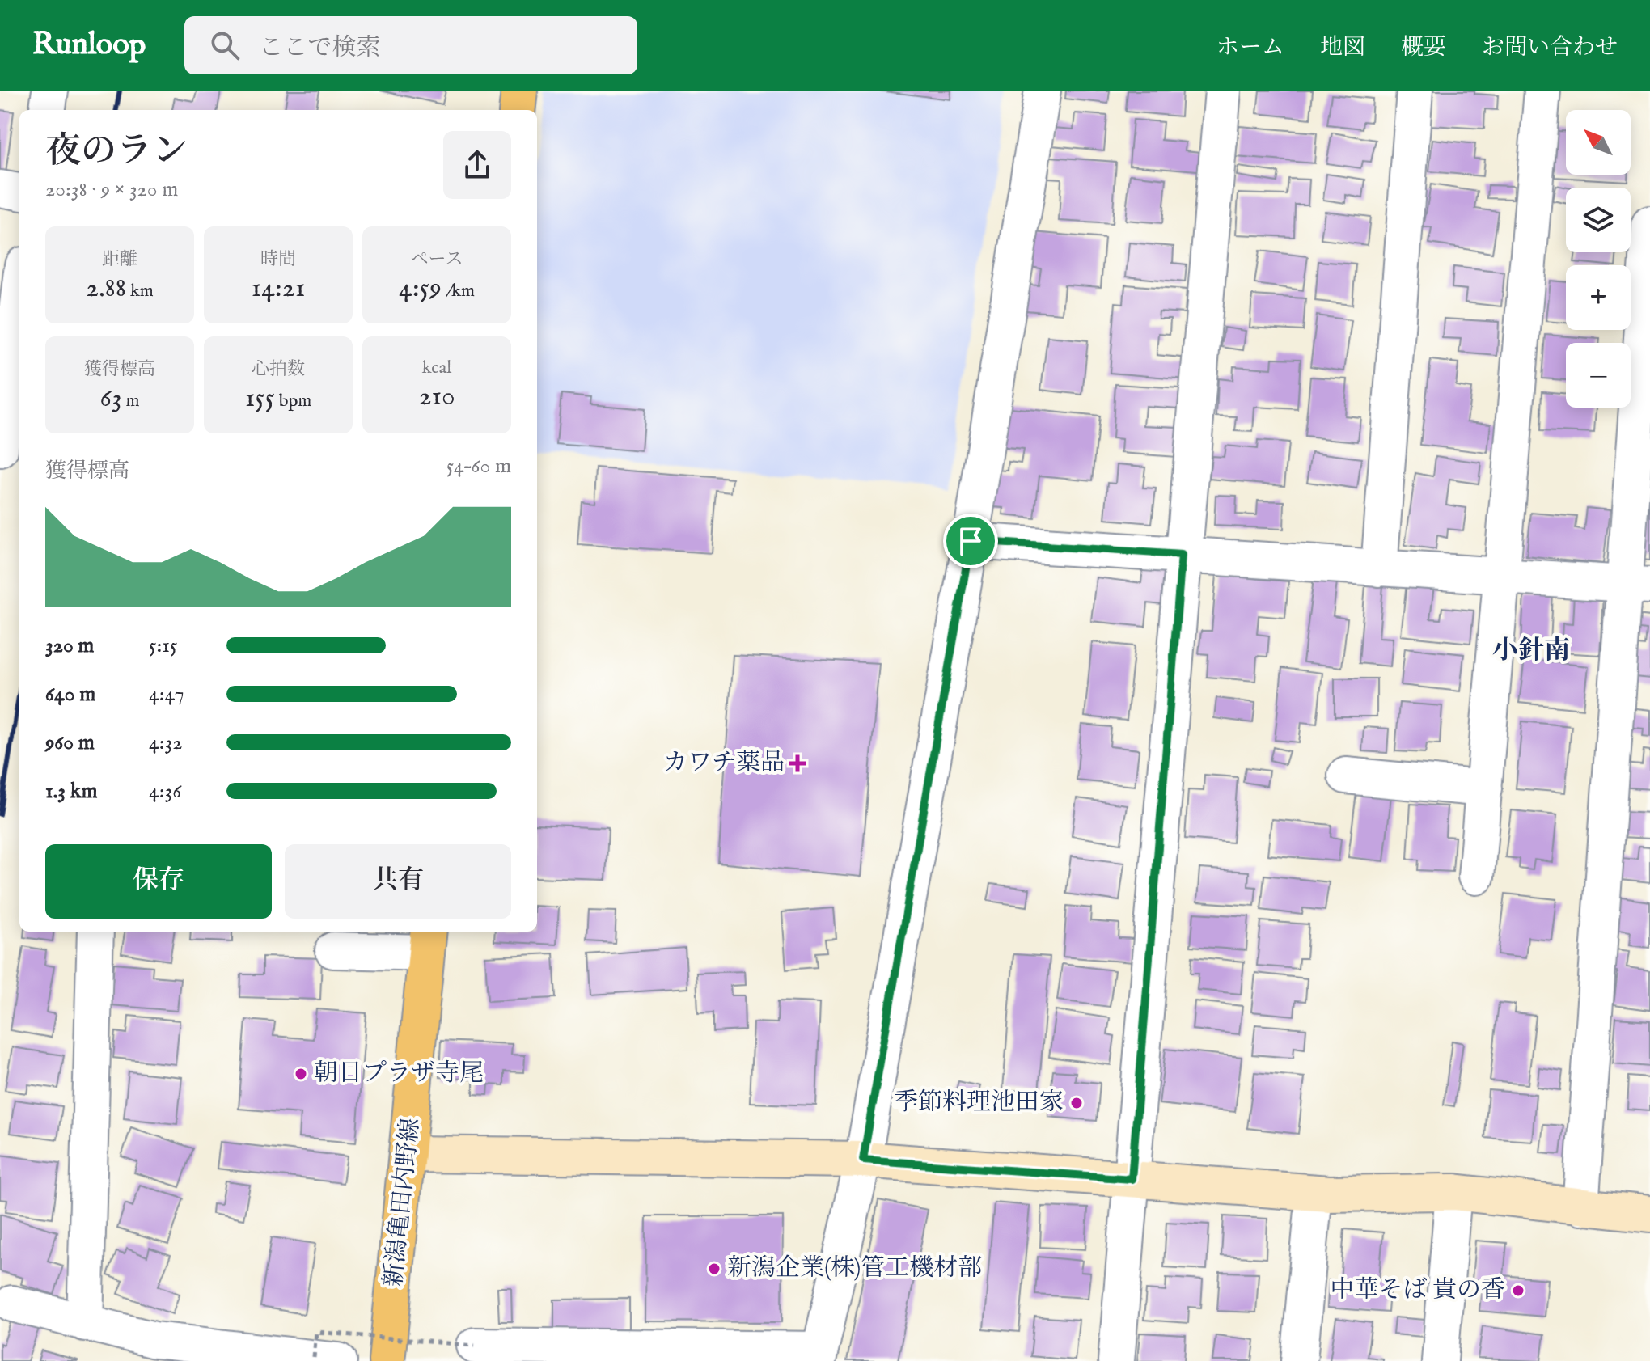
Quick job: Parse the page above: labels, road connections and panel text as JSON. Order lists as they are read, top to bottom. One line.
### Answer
{"streets":{"main road":["新潟亀田内野線"]},"districts":["小針南"],"places":{"health":["カワチ薬品"],"other":["朝日プラザ寺尾","季節料理池田家","新潟企業(株)管工機材部","中華そば 貴の香"]},"north":"top left","page":{"header":"Runloop","search":"ここで検索","nav":["ホーム","地図","概要","お問い合わせ"],"map_buttons":["+","−"],"heading":["夜のラン","20:38 · 9 × 320 m"],"stats":[["距離","2.88 km"],["時間","14:21"],["ペース","4:59 /km"],["獲得標高","63 m"],["心拍数","155 bpm"],["kcal","210"]],"chart":["獲得標高","54–60 m"],"list":[{"name":"320 m","note":"5:15"},{"name":"640 m","note":"4:47"},{"name":"960 m","note":"4:32"},{"name":"1.3 km","note":"4:36"}],"buttons":["保存","共有"]}}
